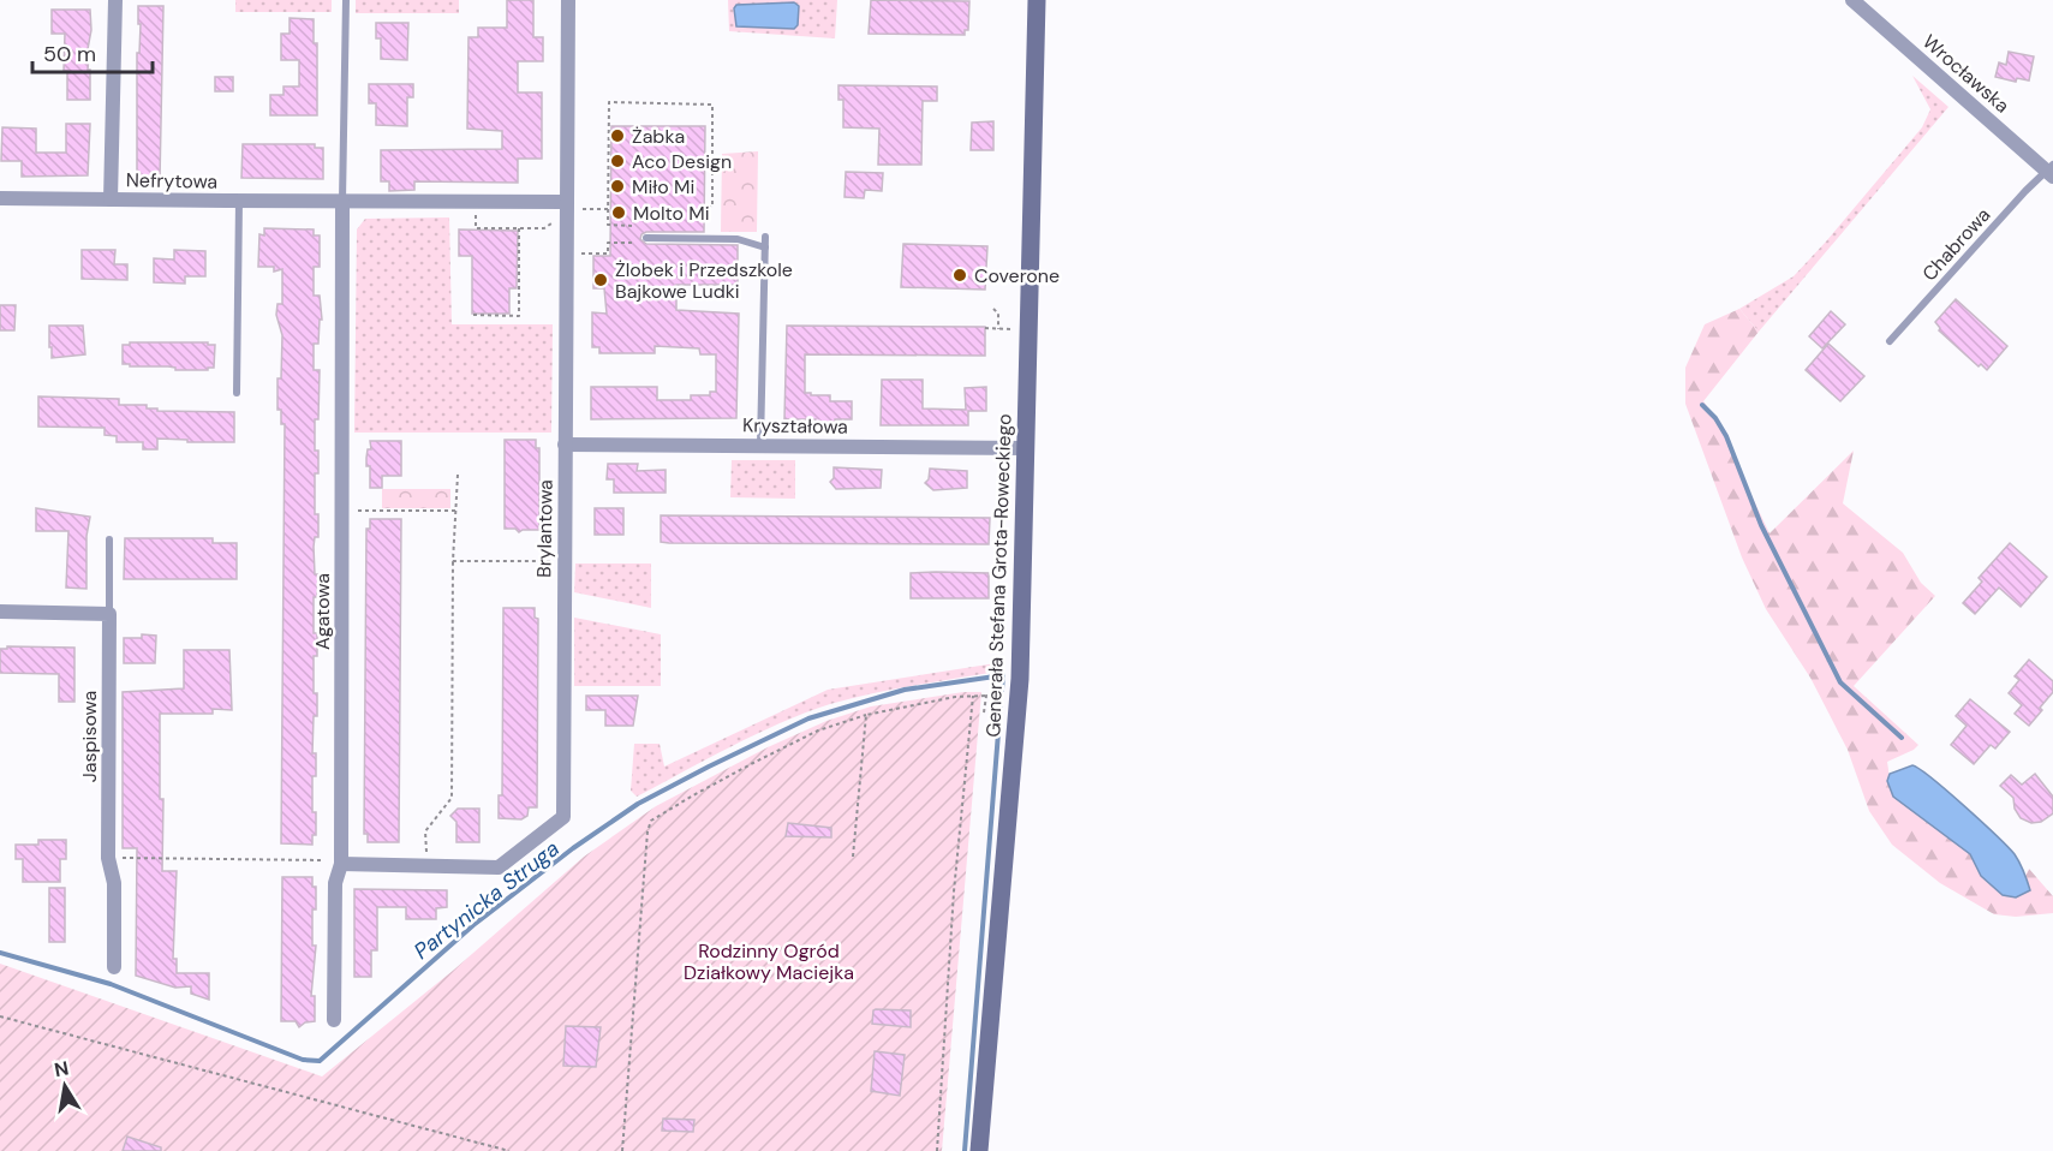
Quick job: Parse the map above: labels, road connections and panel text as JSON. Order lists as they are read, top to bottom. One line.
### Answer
{"streets":{"street":["Wrocławska","Nefrytowa","Kryształowa","Brylantowa","Generała Stefana Grota-Roweckiego","Agatowa","Jaspisowa"],"lane":["Chabrowa"]},"crossings":[["Wrocławska","Chabrowa"],["Nefrytowa","Brylantowa"],["Nefrytowa","Agatowa"],["Kryształowa","Brylantowa"],["Kryształowa","Generała Stefana Grota-Roweckiego"],["Brylantowa","Agatowa"]],"water":["Partynicka Struga"],"parks":["Rodzinny Ogród Działkowy Maciejka"],"places":["Żabka","Aco Design","Miło Mi","Molto Mi","Coverone","Żlobek i Przedszkole Bajkowe Ludki"],"scale_bar":"50 m","north":"top"}
